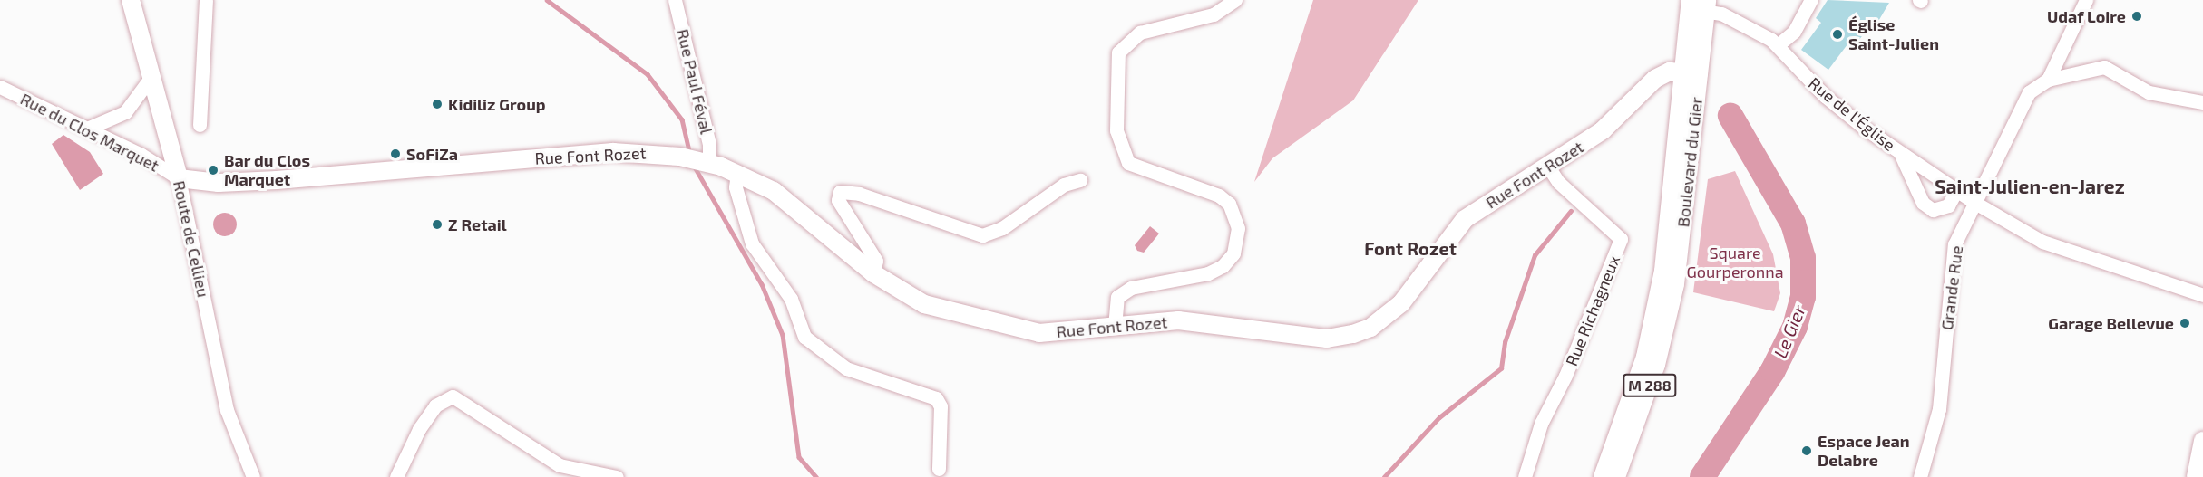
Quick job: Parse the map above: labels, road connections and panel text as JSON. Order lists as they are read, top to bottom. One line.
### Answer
{"streets":{"main road":["Rue Font Rozet","Boulevard du Gier","Route de Cellieu","M 288"],"street":["Rue Paul Féval","Rue de l'Église","Rue du Clos Marquet","Grande Rue","Rue Richagneux"]},"crossings":[["Rue Paul Féval","Rue Font Rozet"],["Rue de l'Église","Boulevard du Gier"],["Rue de l'Église","Grande Rue"],["Rue du Clos Marquet","Rue Font Rozet"],["Rue du Clos Marquet","Route de Cellieu"],["Rue Font Rozet","Boulevard du Gier"],["Rue Font Rozet","Route de Cellieu"],["Rue Font Rozet","Rue Richagneux"]],"districts":["Saint-Julien-en-Jarez","Font Rozet"],"water":["Le Gier"],"parks":["Square Gourperonna"],"places":["Udaf Loire","Église Saint-Julien","Kidiliz Group","SoFiZa","Bar du Clos Marquet","Z Retail","Garage Bellevue","Espace Jean Delabre"]}
